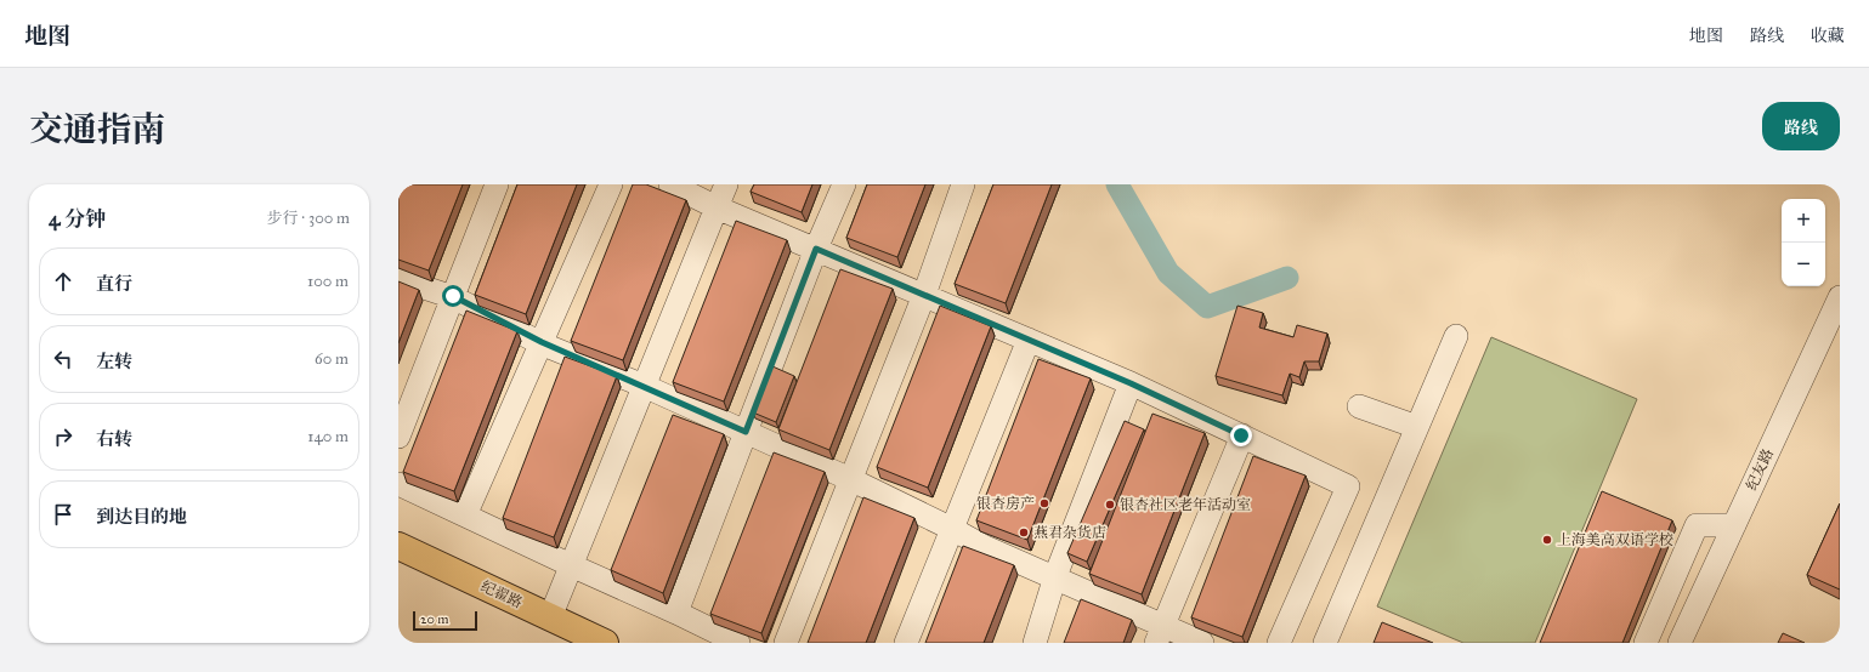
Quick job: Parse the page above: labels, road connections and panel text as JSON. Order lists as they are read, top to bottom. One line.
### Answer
{"streets":{"main road":["纪翟路"],"street":["纪友路"]},"places":["银杏房产","银杏社区老年活动室","燕君杂货店","上海美高双语学校"],"scale_bar":"20 m","page":{"header":"地图","nav":["地图","路线","收藏"],"title":"交通指南","buttons":"路线","heading":["4 分钟","步行 · 300 m"],"map_buttons":["+","−"],"list":[["直行","100 m"],["左转","60 m"],["右转","140 m"],"到达目的地"],"scale":"20 m"}}
